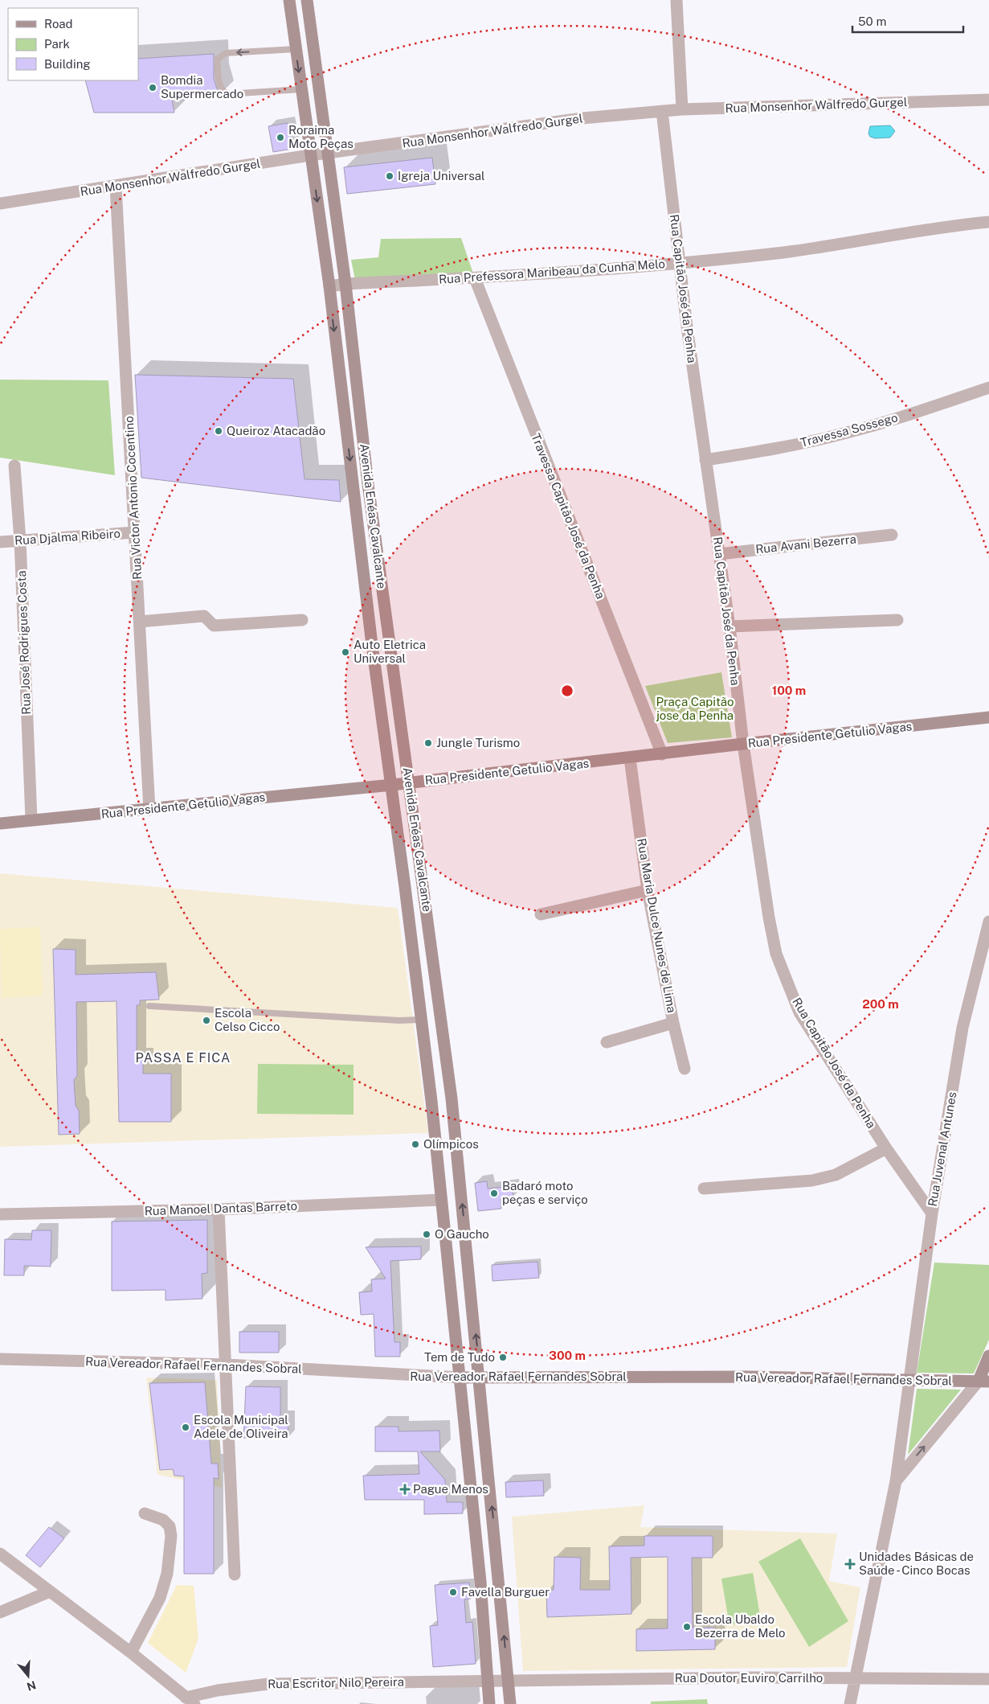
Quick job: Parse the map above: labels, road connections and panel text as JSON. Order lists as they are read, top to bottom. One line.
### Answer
{"streets":{"main road":["Avenida Enéas Cavalcante","Rua Presidente Getulio Vagas","Rua Vereador Rafael Fernandes Sobral"],"street":["Rua Monsenhor Walfredo Gurgel","Rua Prefessora Maribeau da Cunha Melo","Rua Capitão José da Penha","Travessa Sossego","Rua Victor Antonio Cocentino","Travessa Capitão José da Penha","Rua Djalma Ribeiro","Rua Avani Bezerra","Rua José Rodrigues Costa","Rua Maria Dulce Nunes de Lima","Rua Juvenal Antunes","Rua Manoel Dantas Barreto","Rua Doutor Euviro Carrilho","Rua Escritor Nilo Pereira"]},"crossings":[["Rua Monsenhor Walfredo Gurgel","Rua Capitão José da Penha"],["Rua Monsenhor Walfredo Gurgel","Rua Victor Antonio Cocentino"],["Rua Monsenhor Walfredo Gurgel","Avenida Enéas Cavalcante"],["Rua Prefessora Maribeau da Cunha Melo","Rua Capitão José da Penha"],["Rua Prefessora Maribeau da Cunha Melo","Avenida Enéas Cavalcante"],["Rua Prefessora Maribeau da Cunha Melo","Travessa Capitão José da Penha"],["Rua Capitão José da Penha","Travessa Sossego"],["Rua Capitão José da Penha","Rua Avani Bezerra"],["Rua Capitão José da Penha","Rua Presidente Getulio Vagas"],["Rua Capitão José da Penha","Rua Juvenal Antunes"],["Rua Victor Antonio Cocentino","Rua Djalma Ribeiro"],["Rua Victor Antonio Cocentino","Rua Presidente Getulio Vagas"],["Avenida Enéas Cavalcante","Rua Presidente Getulio Vagas"],["Avenida Enéas Cavalcante","Rua Manoel Dantas Barreto"],["Avenida Enéas Cavalcante","Rua Vereador Rafael Fernandes Sobral"],["Avenida Enéas Cavalcante","Rua Doutor Euviro Carrilho"],["Avenida Enéas Cavalcante","Rua Escritor Nilo Pereira"],["Travessa Capitão José da Penha","Rua Presidente Getulio Vagas"],["Rua Djalma Ribeiro","Rua José Rodrigues Costa"],["Rua José Rodrigues Costa","Rua Presidente Getulio Vagas"],["Rua Presidente Getulio Vagas","Rua Maria Dulce Nunes de Lima"],["Rua Juvenal Antunes","Rua Vereador Rafael Fernandes Sobral"],["Rua Juvenal Antunes","Rua Doutor Euviro Carrilho"],["Rua Doutor Euviro Carrilho","Rua Escritor Nilo Pereira"]],"districts":["PASSA E FICA"],"parks":["Praça Capitão jose da Penha"],"places":{"other":["Bomdia Supermercado","Roraima Moto Peças","Igreja Universal","Queiroz Atacadão","Auto Eletrica Universal","Jungle Turismo","Escola Celso Cicco","Olímpicos","Badaró moto peças e serviço","O Gaucho","Tem de Tudo","Escola Municipal Adele de Oliveira","Favella Burguer","Escola Ubaldo Bezerra de Melo"],"health":["Pague Menos","Unidades Básicas de Saúde - Cinco Bocas"]},"legend":["Road","Park","Building"],"scale_bar":"50 m","north":"bottom","rings":["100 m","200 m","300 m"]}
